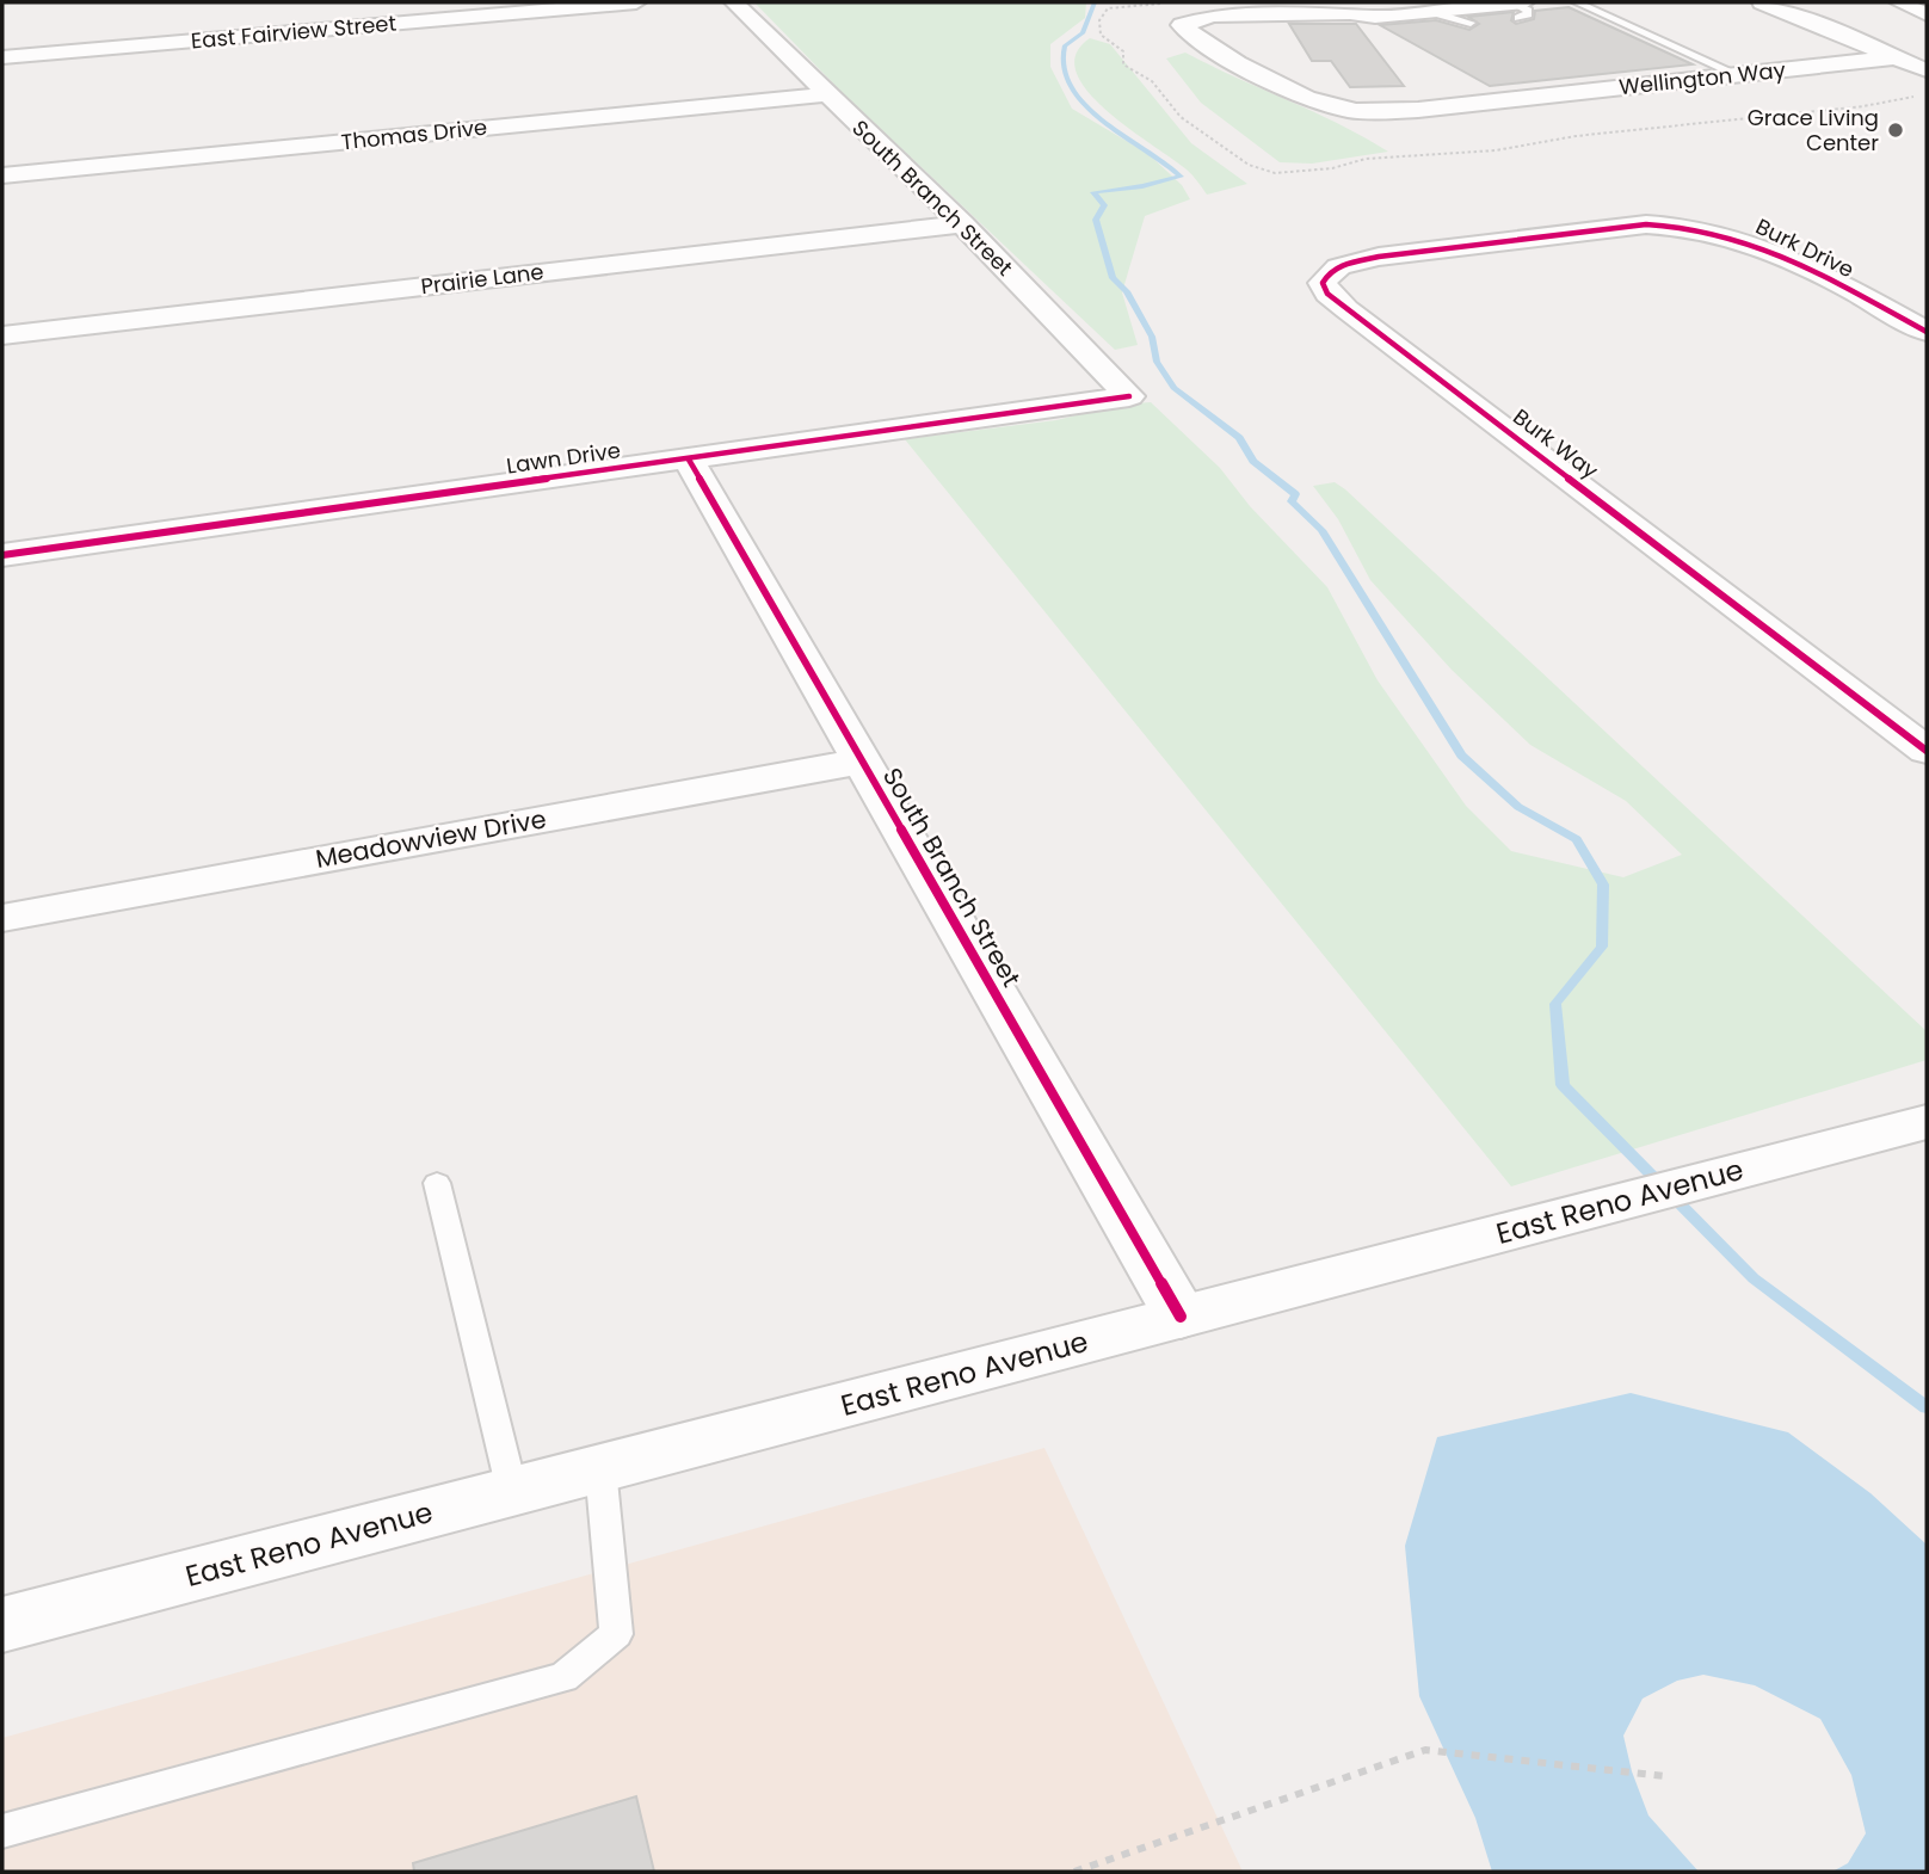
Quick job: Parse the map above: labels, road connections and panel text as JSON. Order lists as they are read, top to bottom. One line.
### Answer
{"streets":{"street":["East Fairview Street","Wellington Way","Thomas Drive","South Branch Street","Burk Drive","Prairie Lane","Burk Way","Lawn Drive","Meadowview Drive","East Reno Avenue"]},"crossings":[["Thomas Drive","South Branch Street"],["South Branch Street","Prairie Lane"],["South Branch Street","Lawn Drive"],["South Branch Street","Meadowview Drive"],["South Branch Street","East Reno Avenue"],["Burk Drive","Burk Way"]],"places":["Grace Living Center"]}
